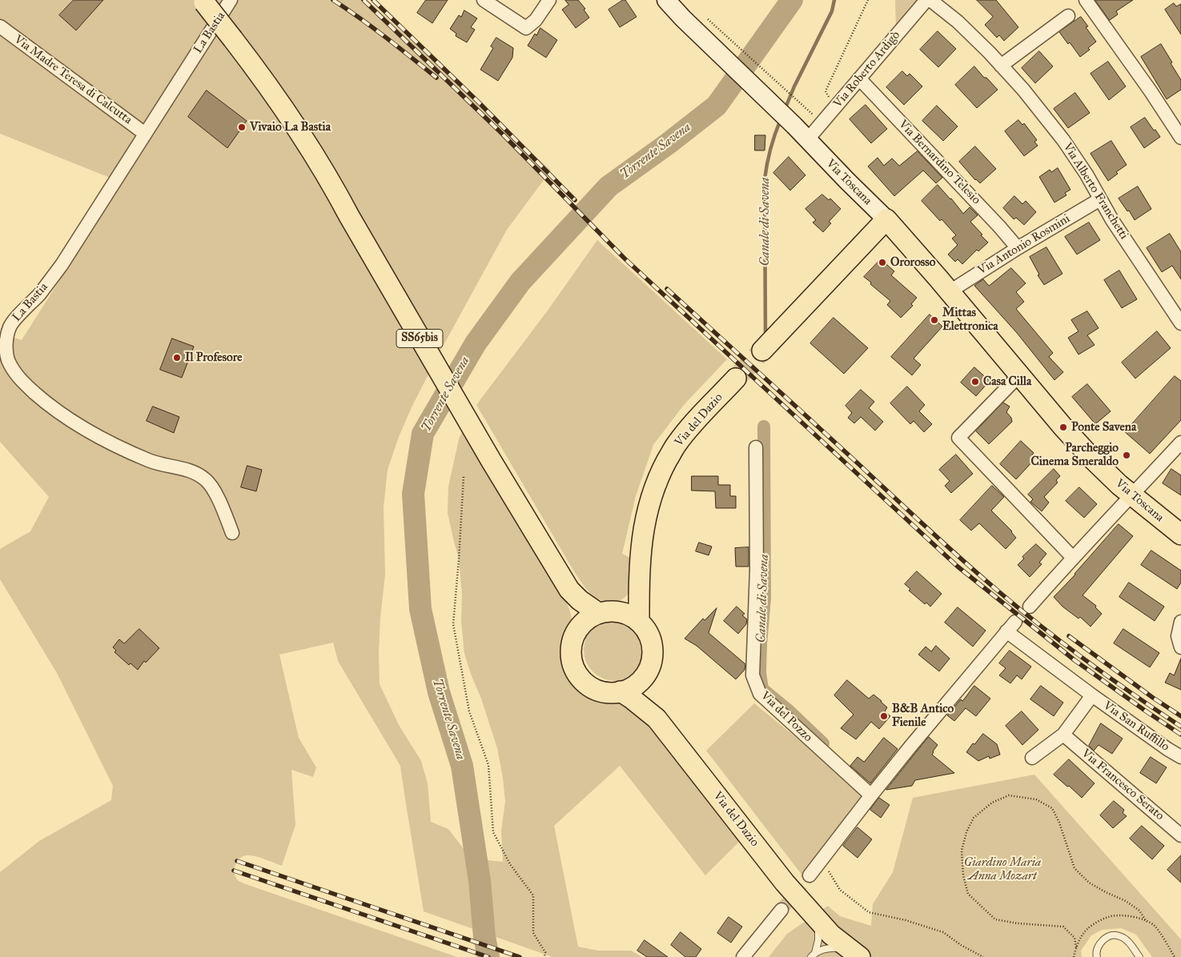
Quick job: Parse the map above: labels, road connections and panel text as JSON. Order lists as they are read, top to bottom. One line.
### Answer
{"streets":{"main road":["Via Toscana","SS65bis","Via del Dazio"],"street":["La Bastia","Via Roberto Ardigò","Via Madre Teresa di Calcutta","Via Bernardino Telesio","Via Alberto Franchetti","Via Antonio Rosmini","Via del Pozzo","Via San Ruffillo","Via Francesco Serato"]},"crossings":[["La Bastia","Via Madre Teresa di Calcutta"],["Via Roberto Ardigò","Via Bernardino Telesio"],["Via Roberto Ardigò","Via Toscana"],["Via Bernardino Telesio","Via Antonio Rosmini"],["Via Toscana","Via Antonio Rosmini"],["Via Alberto Franchetti","Via Antonio Rosmini"],["SS65bis","Via del Dazio"],["Via San Ruffillo","Via Francesco Serato"]],"water":["Torrente Savena","Canale di Savena"],"parks":["Giardino Maria Anna Mozart"],"places":["Vivaio La Bastia","Ororosso","Mittas Elettronica","Il Profesore","Casa Cilla","Ponte Savena","Parcheggio Cinema Smeraldo","B&B Antico Fienile"]}
